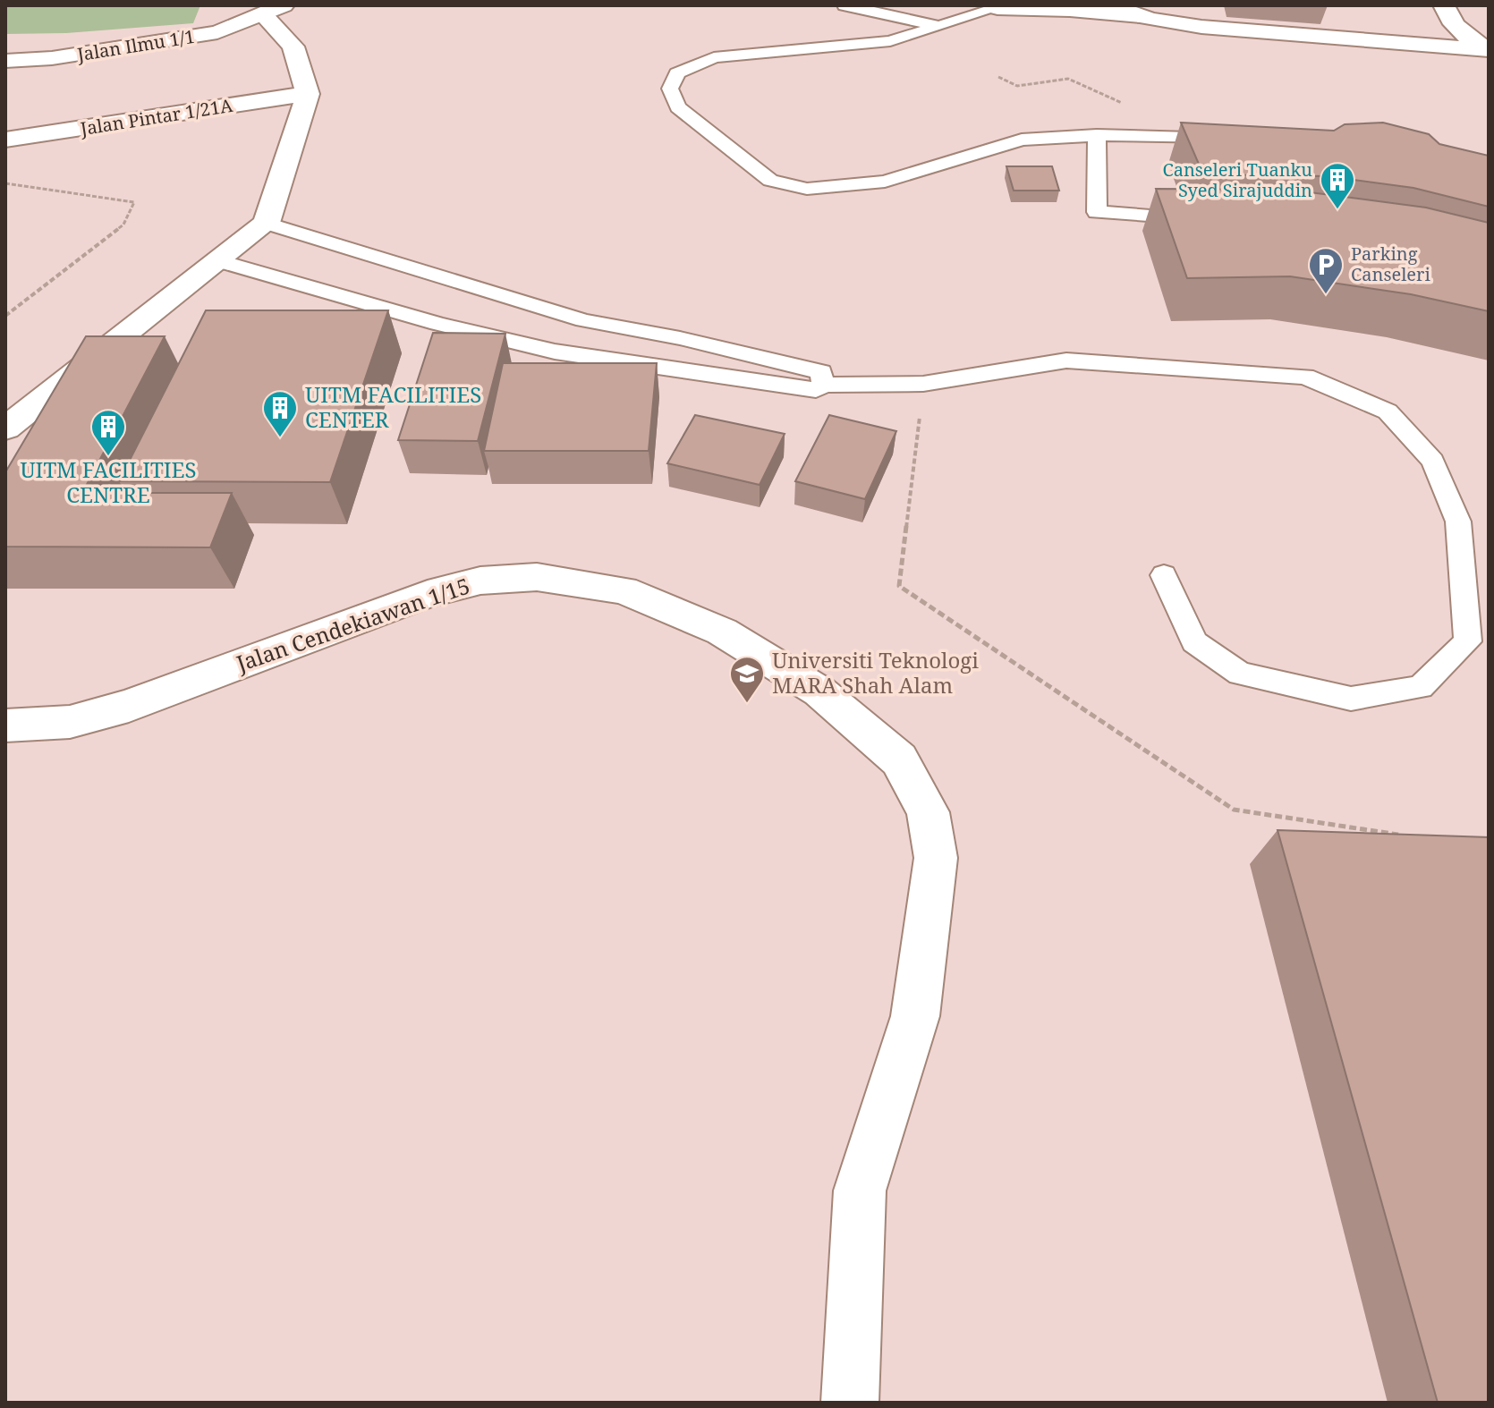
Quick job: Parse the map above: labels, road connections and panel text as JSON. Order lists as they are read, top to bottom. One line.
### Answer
{"streets":{"street":["Jalan Ilmu 1/1","Jalan Pintar 1/21A","Jalan Cendekiawan 1/15"]},"places":{"building":["Canseleri Tuanku Syed Sirajuddin","UITM FACILITIES CENTER","UITM FACILITIES CENTRE"],"parking":["Parking Canseleri"],"school or university":["Universiti Teknologi MARA Shah Alam"]}}
